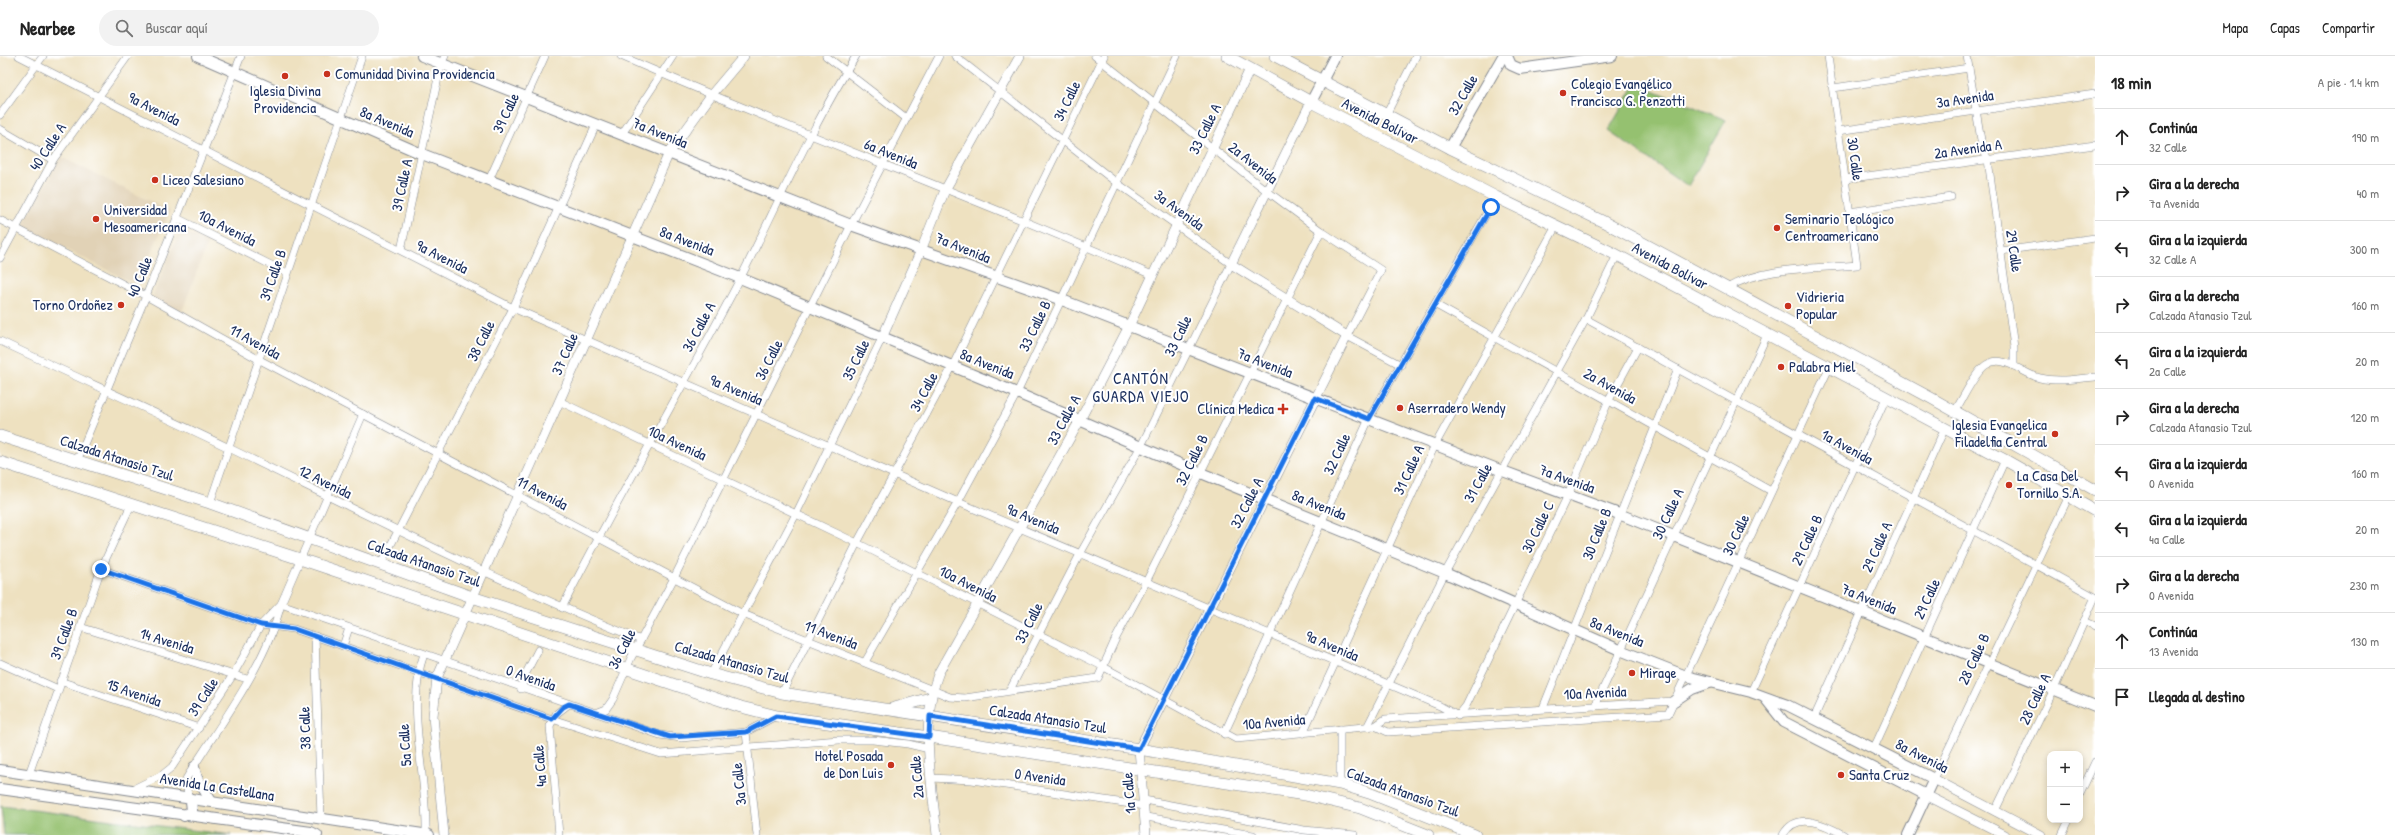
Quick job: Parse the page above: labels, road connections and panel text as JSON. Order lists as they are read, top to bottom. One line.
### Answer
{"streets":{"main road":["32 Calle","Avenida Bolívar","8a Avenida","7a Avenida","33 Calle","Calzada Atanasio Tzul","28 Calle B","Avenida La Castellana"],"street":["3a Avenida","34 Calle","9a Avenida","39 Calle","33 Calle A","40 Calle A","2a Avenida A","6a Avenida","30 Calle","2a Avenida","39 Calle A","10a Avenida","29 Calle","39 Calle B","40 Calle","33 Calle B","36 Calle A","38 Calle","11 Avenida","37 Calle","36 Calle","35 Calle","1a Avenida","32 Calle B","31 Calle A","12 Avenida","31 Calle","32 Calle A","30 Calle A","30 Calle C","30 Calle B","29 Calle B","29 Calle A","14 Avenida","0 Avenida","15 Avenida","28 Calle A","5a Calle","4a Calle","2a Calle","3a Calle","1a Calle"]},"crossings":[["32 Calle","3a Avenida"],["32 Calle","9a Avenida"],["32 Calle","Avenida Bolívar"],["32 Calle","8a Avenida"],["32 Calle","7a Avenida"],["32 Calle","2a Avenida"],["32 Calle","10a Avenida"],["3a Avenida","34 Calle"],["3a Avenida","33 Calle A"],["3a Avenida","30 Calle"],["3a Avenida","29 Calle"],["3a Avenida","33 Calle B"],["3a Avenida","33 Calle"],["3a Avenida","35 Calle"],["3a Avenida","32 Calle B"],["3a Avenida","32 Calle A"],["34 Calle","9a Avenida"],["34 Calle","8a Avenida"],["34 Calle","7a Avenida"],["34 Calle","6a Avenida"],["34 Calle","2a Avenida"],["34 Calle","10a Avenida"],["34 Calle","11 Avenida"],["34 Calle","Calzada Atanasio Tzul"],["9a Avenida","33 Calle A"],["9a Avenida","40 Calle A"],["9a Avenida","39 Calle A"],["9a Avenida","10a Avenida"],["9a Avenida","39 Calle B"],["9a Avenida","40 Calle"],["9a Avenida","33 Calle B"],["9a Avenida","36 Calle A"],["9a Avenida","33 Calle"],["9a Avenida","38 Calle"],["9a Avenida","37 Calle"],["9a Avenida","36 Calle"],["9a Avenida","35 Calle"],["9a Avenida","32 Calle B"],["9a Avenida","31 Calle A"],["9a Avenida","31 Calle"],["9a Avenida","32 Calle A"],["9a Avenida","30 Calle C"],["39 Calle","8a Avenida"],["39 Calle","7a Avenida"],["39 Calle","11 Avenida"],["39 Calle","Calzada Atanasio Tzul"],["39 Calle","12 Avenida"],["39 Calle","14 Avenida"],["39 Calle","0 Avenida"],["39 Calle","15 Avenida"],["39 Calle","Avenida La Castellana"],["Avenida Bolívar","33 Calle A"],["Avenida Bolívar","30 Calle"],["Avenida Bolívar","29 Calle"],["Avenida Bolívar","33 Calle"],["Avenida Bolívar","31 Calle A"],["Avenida Bolívar","31 Calle"],["Avenida Bolívar","30 Calle A"],["Avenida Bolívar","29 Calle B"],["Avenida Bolívar","29 Calle A"],["Avenida Bolívar","28 Calle B"],["8a Avenida","33 Calle A"],["8a Avenida","30 Calle"],["8a Avenida","39 Calle A"],["8a Avenida","29 Calle"],["8a Avenida","39 Calle B"],["8a Avenida","40 Calle"],["8a Avenida","33 Calle B"],["8a Avenida","36 Calle A"],["8a Avenida","33 Calle"],["8a Avenida","38 Calle"],["8a Avenida","37 Calle"],["8a Avenida","36 Calle"],["8a Avenida","35 Calle"],["8a Avenida","32 Calle B"],["8a Avenida","31 Calle A"],["8a Avenida","31 Calle"],["8a Avenida","32 Calle A"],["8a Avenida","30 Calle A"],["8a Avenida","30 Calle C"],["8a Avenida","30 Calle B"],["8a Avenida","29 Calle B"],["8a Avenida","29 Calle A"],["8a Avenida","28 Calle B"],["8a Avenida","28 Calle A"],["33 Calle A","7a Avenida"],["33 Calle A","6a Avenida"],["33 Calle A","2a Avenida"],["33 Calle A","10a Avenida"],["33 Calle A","11 Avenida"],["33 Calle A","Calzada Atanasio Tzul"],["33 Calle A","2a Calle"],["7a Avenida","30 Calle"],["7a Avenida","39 Calle A"],["7a Avenida","29 Calle"],["7a Avenida","33 Calle B"],["7a Avenida","36 Calle A"],["7a Avenida","33 Calle"],["7a Avenida","38 Calle"],["7a Avenida","37 Calle"],["7a Avenida","36 Calle"],["7a Avenida","35 Calle"],["7a Avenida","32 Calle B"],["7a Avenida","31 Calle A"],["7a Avenida","31 Calle"],["7a Avenida","32 Calle A"],["7a Avenida","30 Calle A"],["7a Avenida","30 Calle C"],["7a Avenida","30 Calle B"],["7a Avenida","29 Calle B"],["7a Avenida","29 Calle A"],["7a Avenida","28 Calle B"],["7a Avenida","28 Calle A"],["40 Calle A","11 Avenida"],["2a Avenida A","30 Calle"],["2a Avenida A","29 Calle"],["6a Avenida","33 Calle B"],["6a Avenida","36 Calle A"],["6a Avenida","37 Calle"],["6a Avenida","36 Calle"],["6a Avenida","35 Calle"],["30 Calle","2a Avenida"],["30 Calle","10a Avenida"],["30 Calle","1a Avenida"],["2a Avenida","33 Calle B"],["2a Avenida","33 Calle"],["2a Avenida","32 Calle B"],["2a Avenida","31 Calle A"],["2a Avenida","31 Calle"],["2a Avenida","32 Calle A"],["2a Avenida","30 Calle A"],["2a Avenida","30 Calle C"],["2a Avenida","30 Calle B"],["10a Avenida","39 Calle B"],["10a Avenida","40 Calle"],["10a Avenida","33 Calle B"],["10a Avenida","36 Calle A"],["10a Avenida","33 Calle"],["10a Avenida","37 Calle"],["10a Avenida","36 Calle"],["10a Avenida","35 Calle"],["10a Avenida","32 Calle B"],["10a Avenida","31 Calle A"],["10a Avenida","31 Calle"],["10a Avenida","32 Calle A"],["10a Avenida","30 Calle A"],["10a Avenida","30 Calle C"],["10a Avenida","30 Calle B"],["29 Calle","1a Avenida"],["39 Calle B","11 Avenida"],["39 Calle B","Calzada Atanasio Tzul"],["39 Calle B","12 Avenida"],["39 Calle B","14 Avenida"],["39 Calle B","15 Avenida"],["39 Calle B","Avenida La Castellana"],["40 Calle","11 Avenida"],["40 Calle","Calzada Atanasio Tzul"],["40 Calle","12 Avenida"],["33 Calle B","11 Avenida"],["36 Calle A","11 Avenida"],["36 Calle A","12 Avenida"],["33 Calle","11 Avenida"],["38 Calle","11 Avenida"],["38 Calle","Calzada Atanasio Tzul"],["38 Calle","12 Avenida"],["38 Calle","Avenida La Castellana"],["11 Avenida","37 Calle"],["11 Avenida","36 Calle"],["11 Avenida","35 Calle"],["11 Avenida","32 Calle B"],["37 Calle","Calzada Atanasio Tzul"],["37 Calle","12 Avenida"],["37 Calle","0 Avenida"],["37 Calle","5a Calle"],["36 Calle","Calzada Atanasio Tzul"],["36 Calle","12 Avenida"],["36 Calle","0 Avenida"],["35 Calle","Calzada Atanasio Tzul"],["1a Avenida","31 Calle"],["1a Avenida","30 Calle A"],["1a Avenida","30 Calle C"],["1a Avenida","30 Calle B"],["1a Avenida","29 Calle B"],["1a Avenida","29 Calle A"],["1a Avenida","28 Calle B"],["1a Avenida","28 Calle A"],["Calzada Atanasio Tzul","12 Avenida"],["Calzada Atanasio Tzul","32 Calle A"],["Calzada Atanasio Tzul","0 Avenida"],["Calzada Atanasio Tzul","2a Calle"],["Calzada Atanasio Tzul","1a Calle"],["32 Calle A","1a Calle"],["0 Avenida","5a Calle"],["0 Avenida","2a Calle"],["0 Avenida","3a Calle"],["0 Avenida","1a Calle"],["5a Calle","Avenida La Castellana"]],"districts":["CANTÓN GUARDA VIEJO"],"places":{"other":["Comunidad Divina Providencia","Iglesia Divina Providencia","Colegio Evangélico Francisco G. Penzotti","Liceo Salesiano","Universidad Mesoamericana","Seminario Teológico Centroamericano","Torno Ordoñez","Vidrieria Popular","Palabra Miel","Aserradero Wendy","Iglesia Evangelica Filadelfia Central","La Casa Del Tornillo S.A.","Mirage","Hotel Posada de Don Luis","Santa Cruz"],"health":["Clínica Medica"]},"page":{"header":"Nearbee","search":"Buscar aquí","nav":["Mapa","Capas","Compartir"],"heading":["18 min","A pie · 1.4 km"],"list":[["Continúa","32 Calle","190 m"],["Gira a la derecha","7a Avenida","40 m"],["Gira a la izquierda","32 Calle A","300 m"],["Gira a la derecha","Calzada Atanasio Tzul","160 m"],["Gira a la izquierda","2a Calle","20 m"],["Gira a la derecha","Calzada Atanasio Tzul","120 m"],["Gira a la izquierda","0 Avenida","160 m"],["Gira a la izquierda","4a Calle","20 m"],["Gira a la derecha","0 Avenida","230 m"],["Continúa","13 Avenida","130 m"],"Llegada al destino"],"map_buttons":["+","−"]}}
